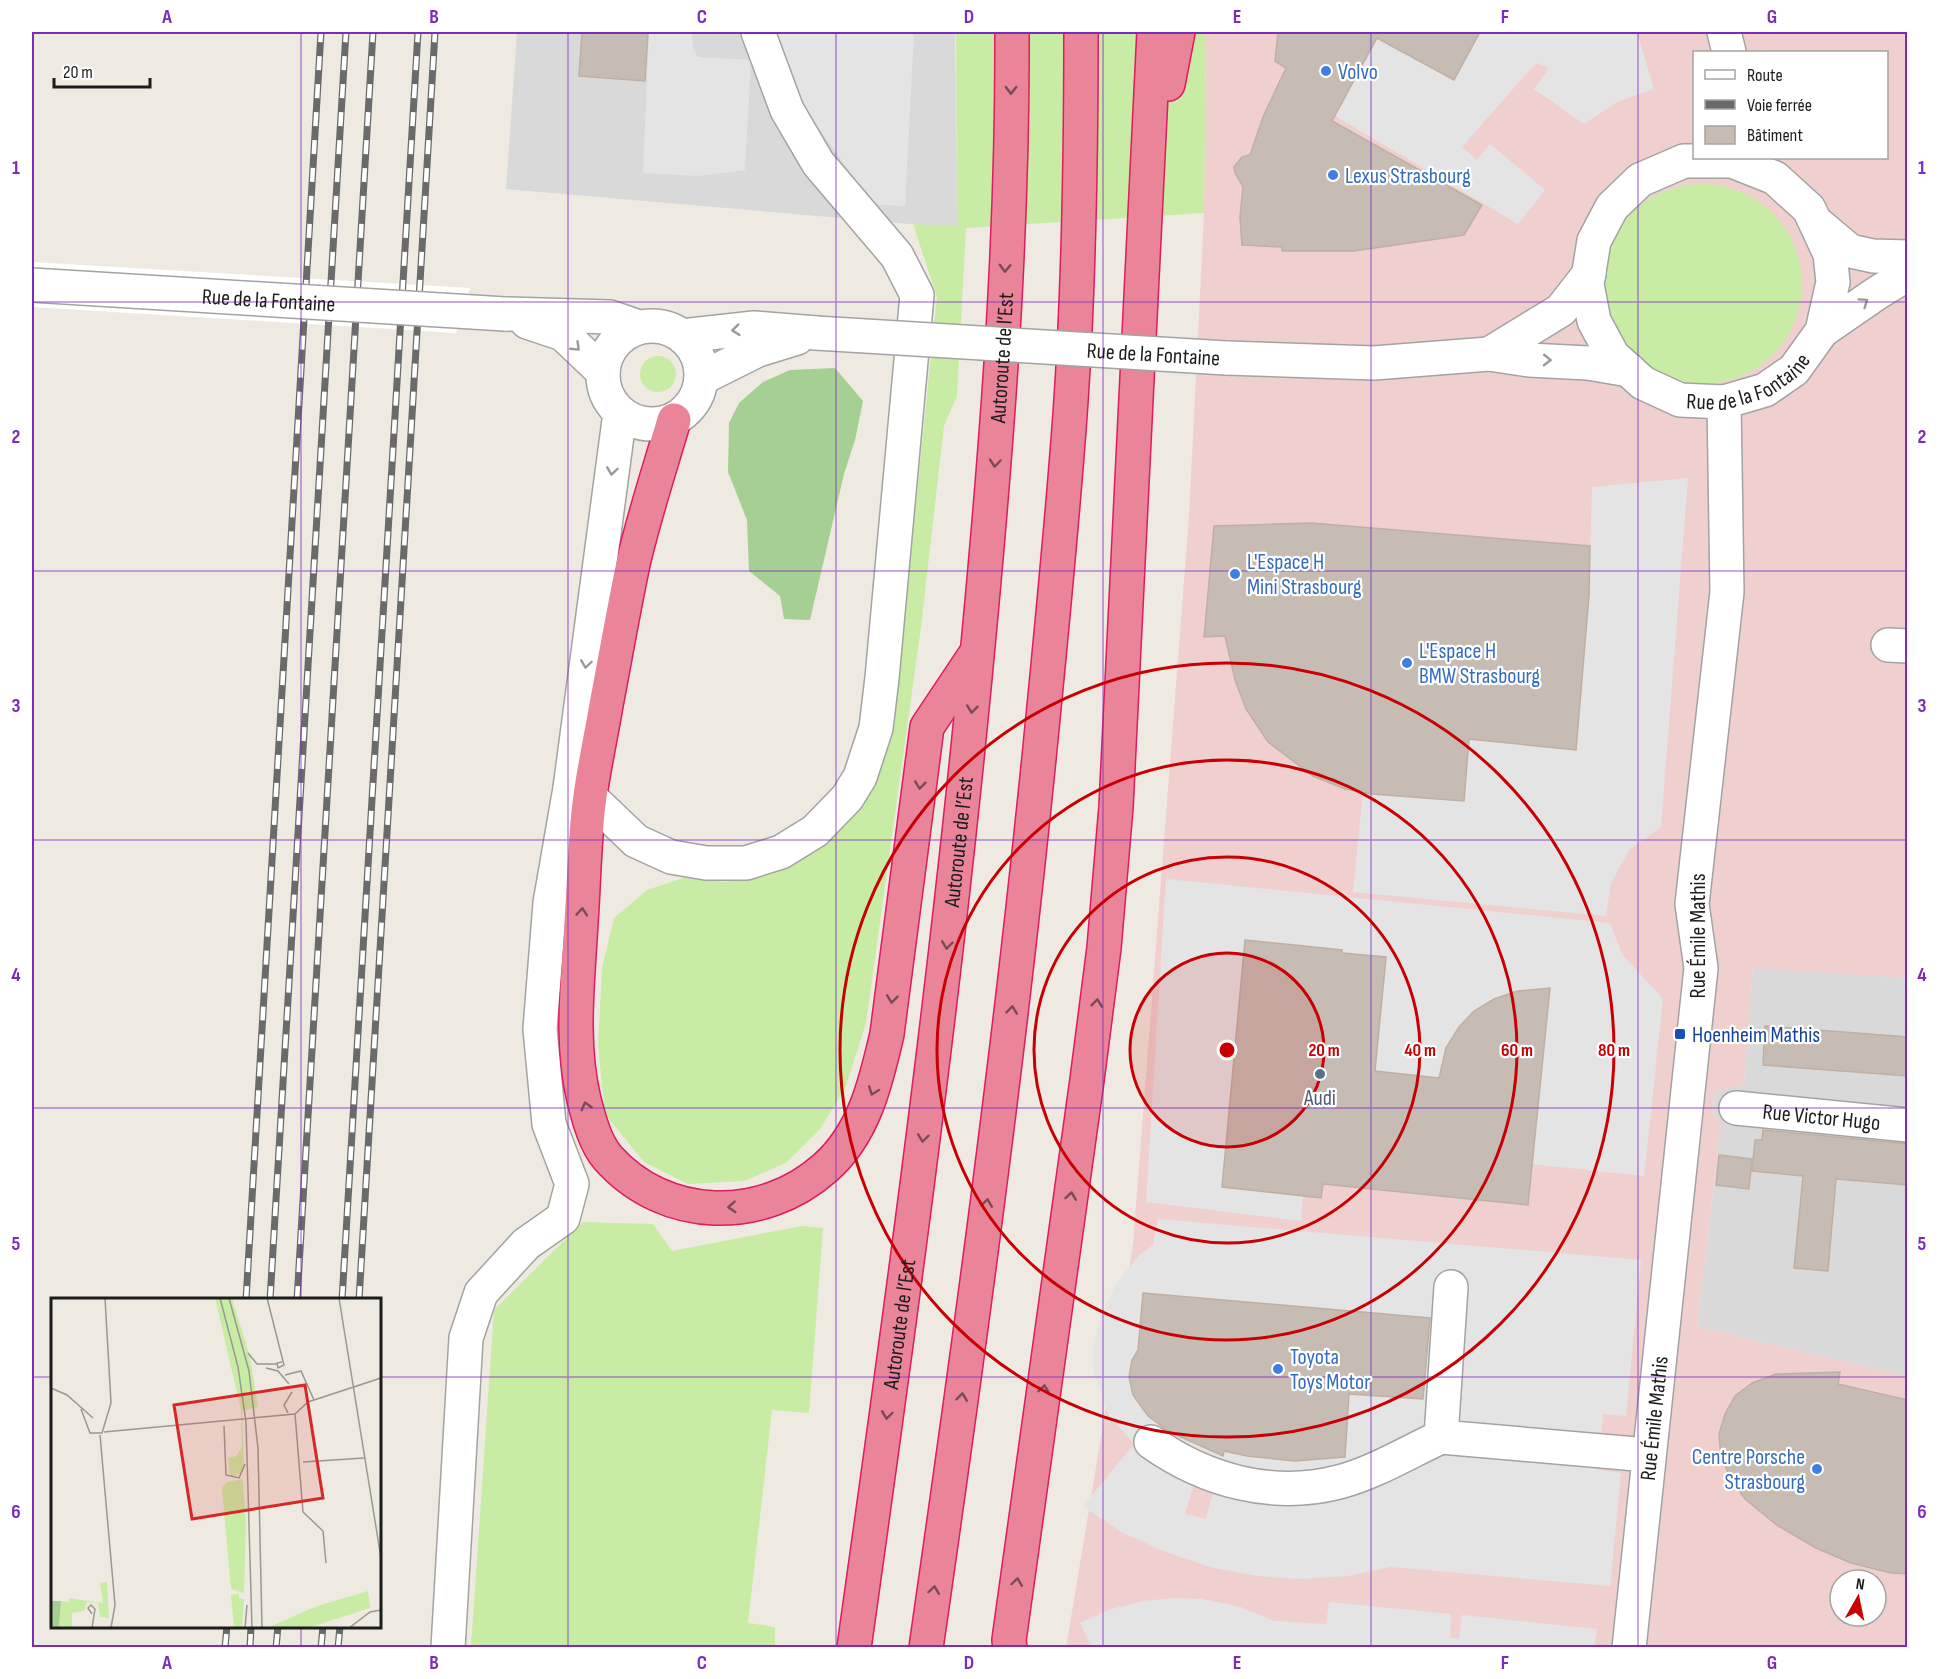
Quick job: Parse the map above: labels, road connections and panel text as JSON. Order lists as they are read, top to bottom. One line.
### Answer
{"streets":{"highway":["Autoroute de l’Est"],"street":["Rue de la Fontaine","Rue Émile Mathis","Rue Victor Hugo"]},"crossings":[["Rue de la Fontaine","Rue Émile Mathis"]],"places":{"other":["Volvo","Lexus Strasbourg","L'Espace H Mini Strasbourg","L'Espace H BMW Strasbourg","Audi","Toyota Toys Motor","Centre Porsche Strasbourg"],"transit":["Hoenheim Mathis"]},"legend":["Route","Voie ferrée","Bâtiment"],"scale_bar":"20 m","north":"top","grid":{"columns":["A","B","C","D","E","F","G"],"rows":["1","2","3","4","5","6"]},"rings":["20 m","40 m","60 m","80 m"]}
